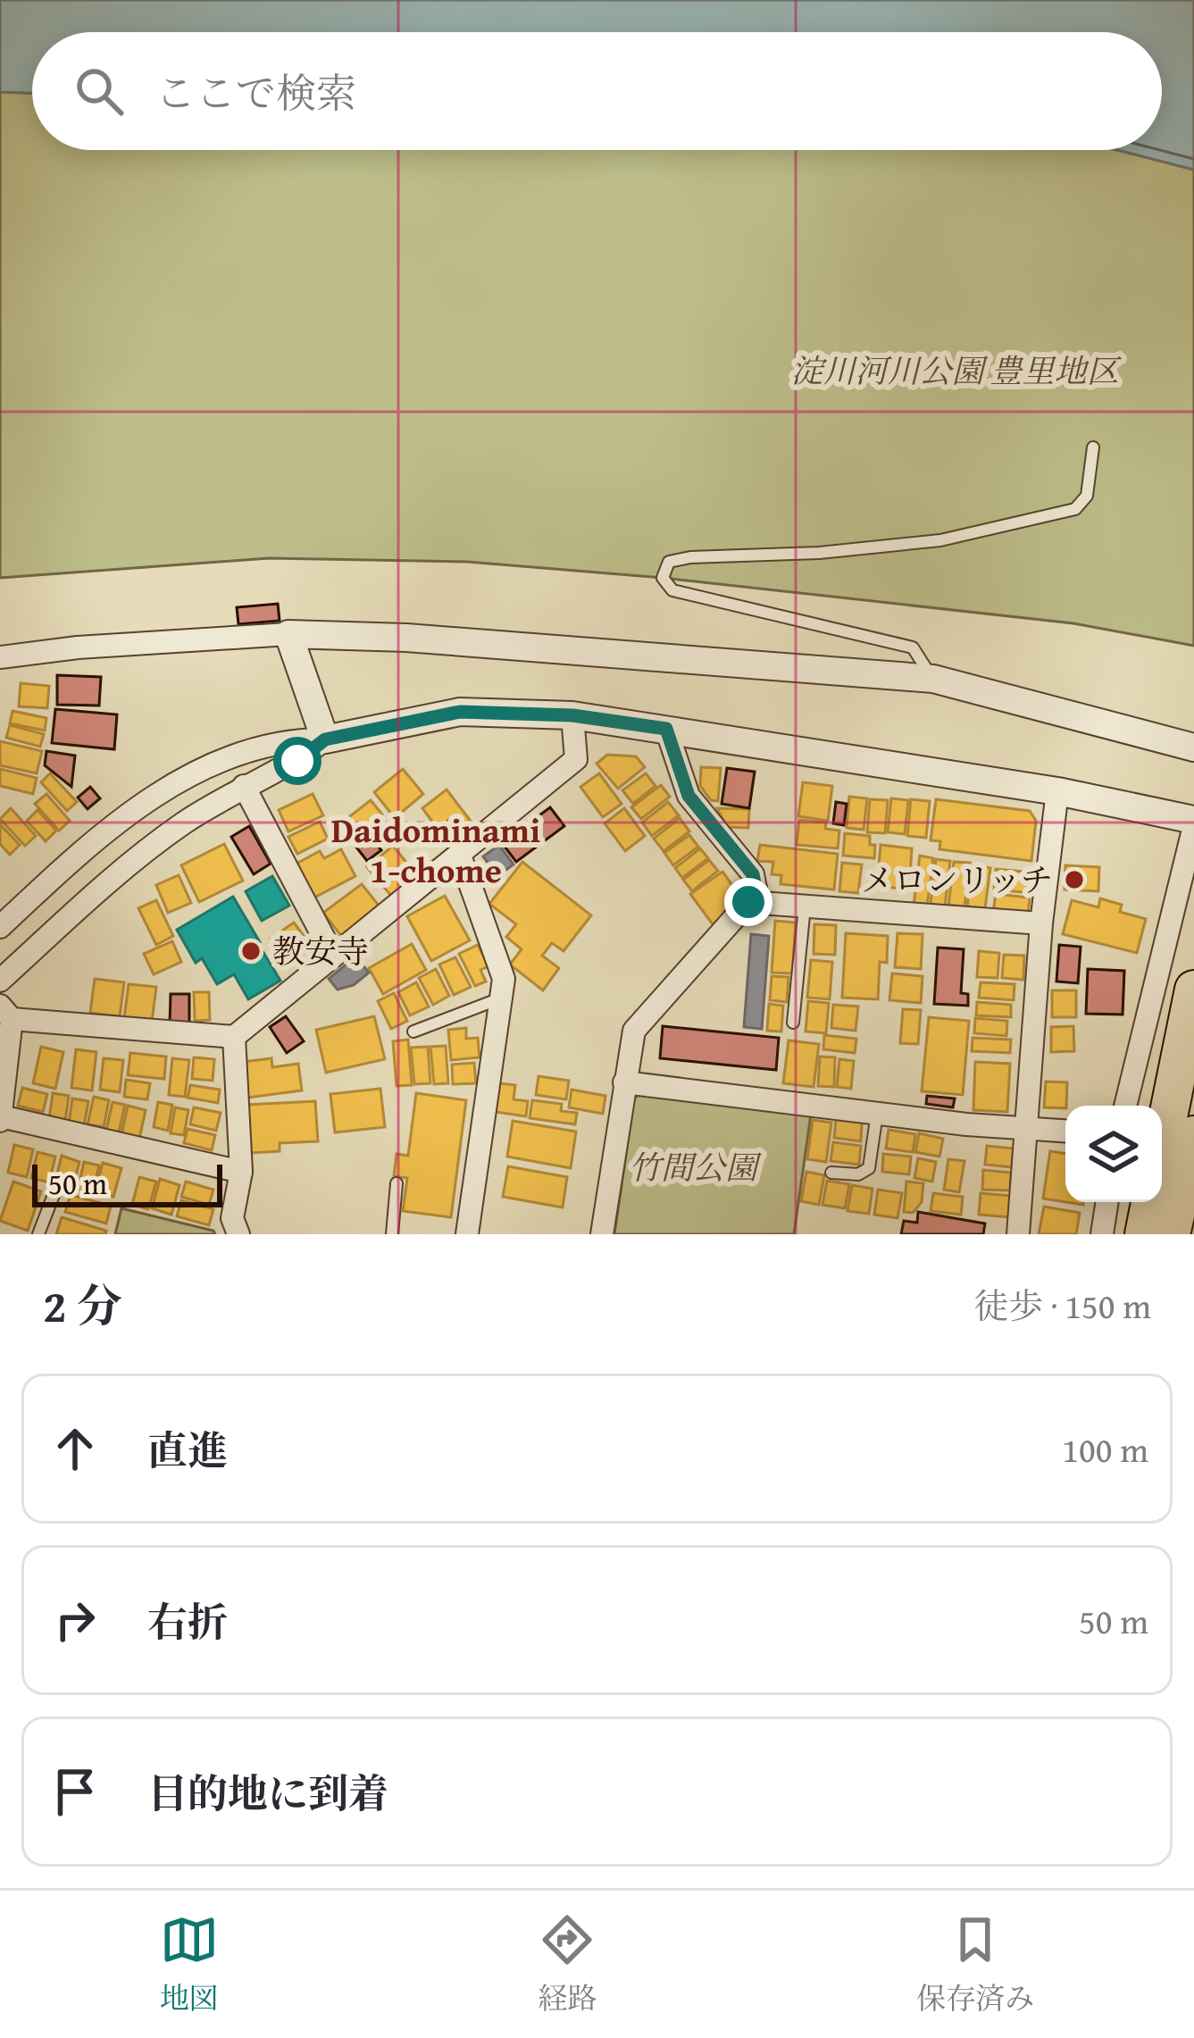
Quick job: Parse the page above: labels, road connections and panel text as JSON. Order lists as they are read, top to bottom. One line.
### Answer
{"districts":["Daidominami 1-chome"],"parks":["淀川河川公園 豊里地区","竹間公園"],"places":["メロンリッチ","教安寺"],"scale_bar":"50 m","page":{"search":"ここで検索","scale":"50 m","heading":["2 分","徒歩 · 150 m"],"list":[["直進","100 m"],["右折","50 m"],"目的地に到着"],"nav":["地図","経路","保存済み"]}}
